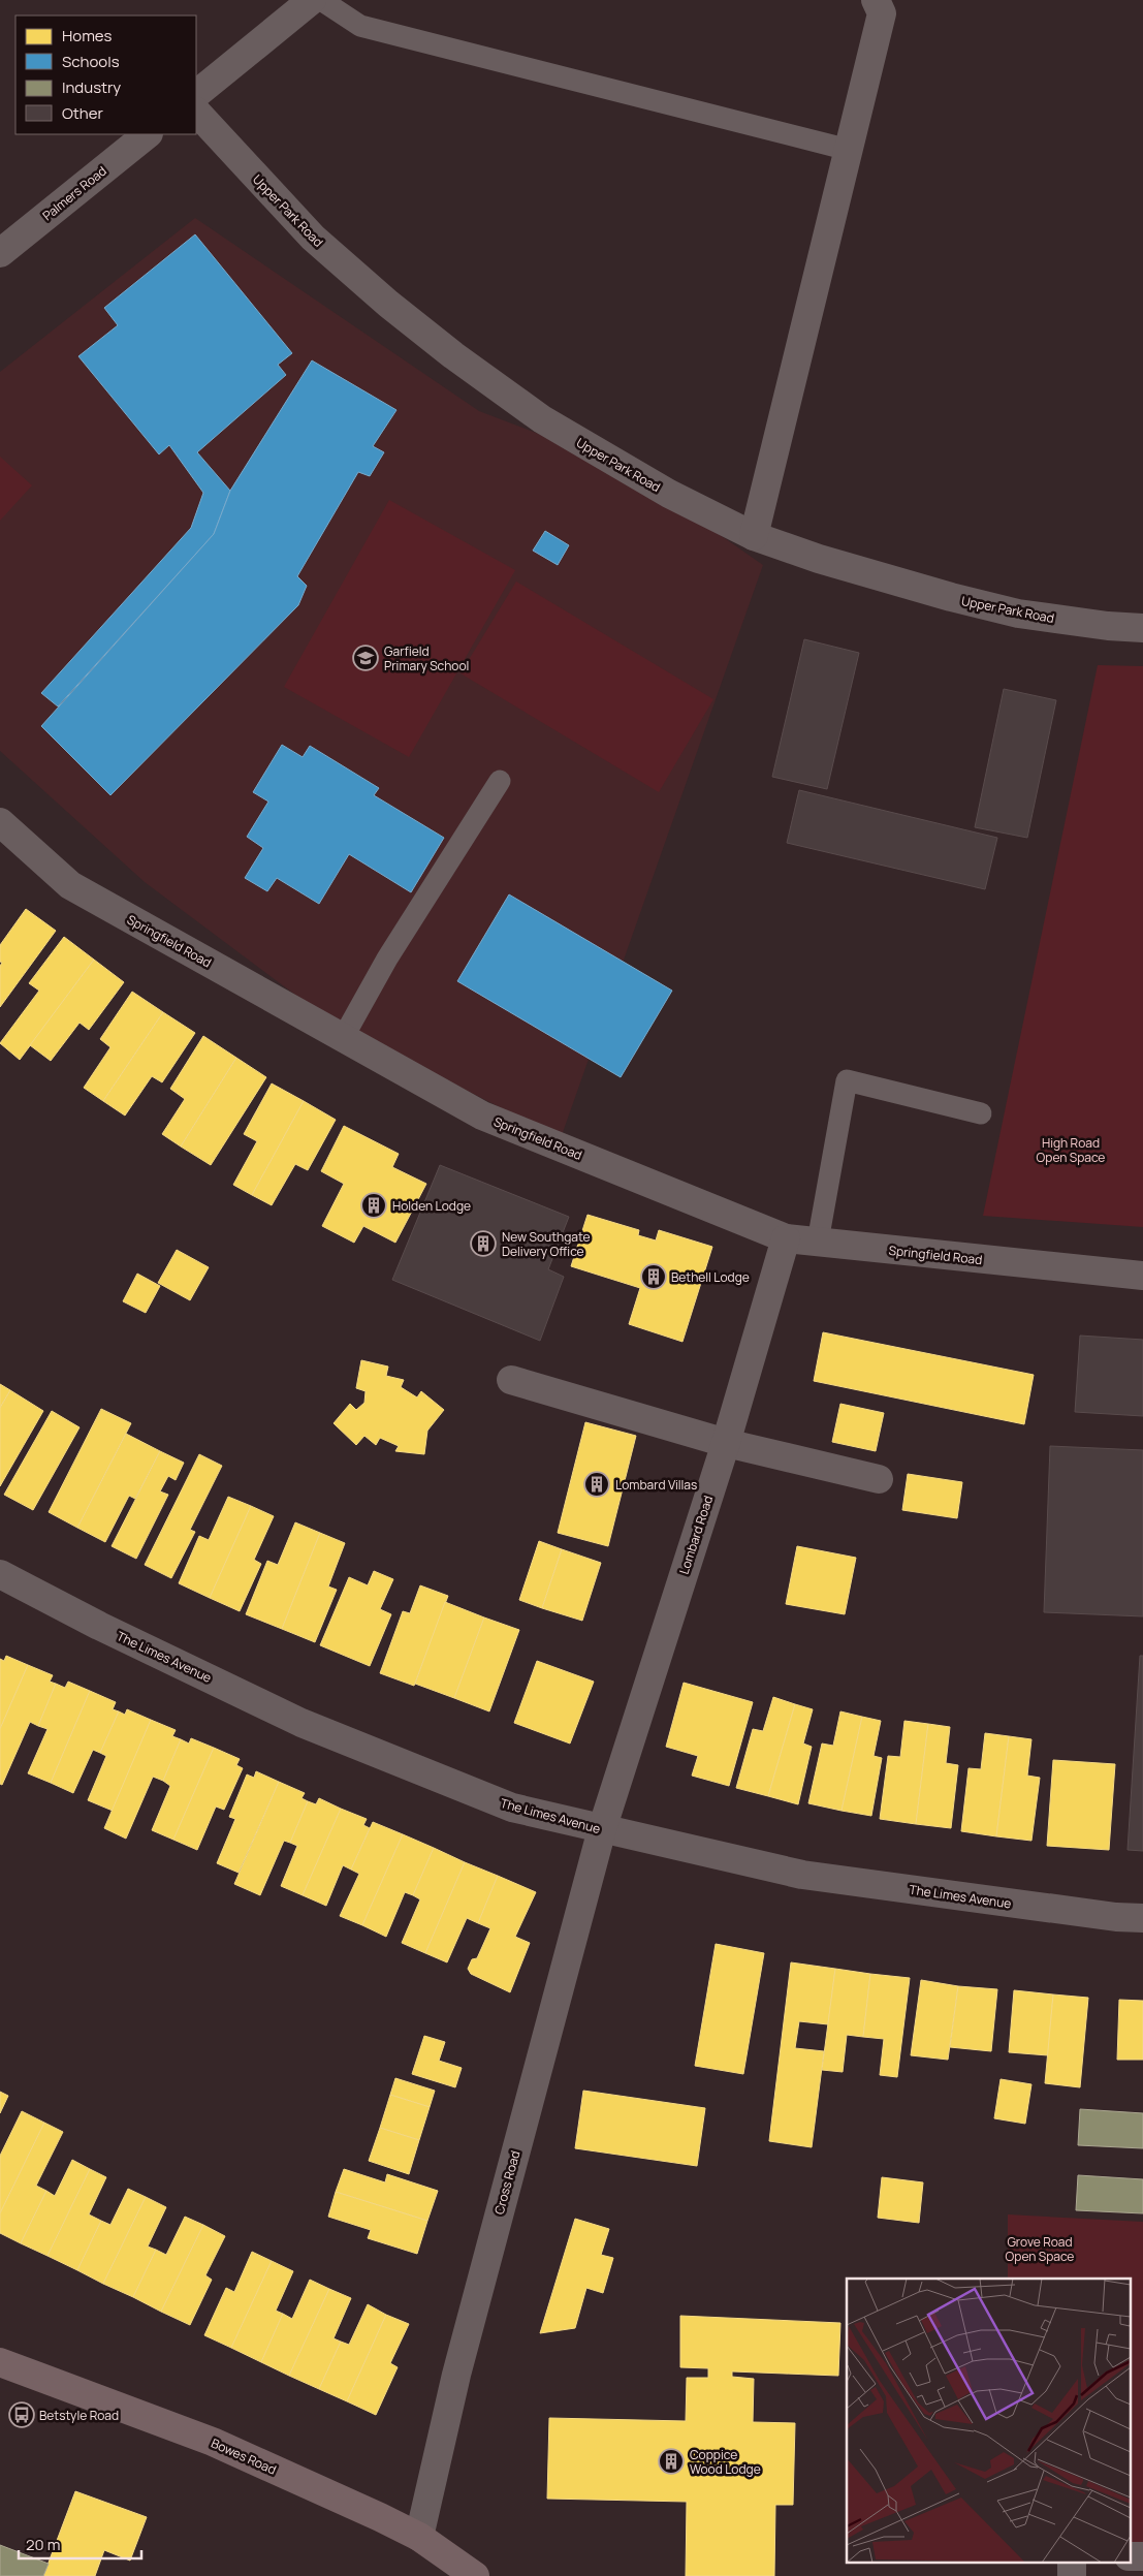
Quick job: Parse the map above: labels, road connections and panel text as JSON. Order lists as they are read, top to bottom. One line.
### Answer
{"streets":{"main road":["Bowes Road"],"street":["Palmers Road","Upper Park Road","Springfield Road","Lombard Road","The Limes Avenue","Cross Road"]},"crossings":[["Springfield Road","Lombard Road"],["Lombard Road","The Limes Avenue"],["Lombard Road","Cross Road"],["The Limes Avenue","Cross Road"],["Cross Road","Bowes Road"]],"parks":["High Road Open Space","Grove Road Open Space"],"places":{"school or university":["Garfield Primary School"],"building":["Holden Lodge","New Southgate Delivery Office","Bethell Lodge","Lombard Villas","Coppice Wood Lodge"],"bus stop":["Betstyle Road"]},"legend":["Homes","Schools","Industry","Other"],"scale_bar":"20 m"}
